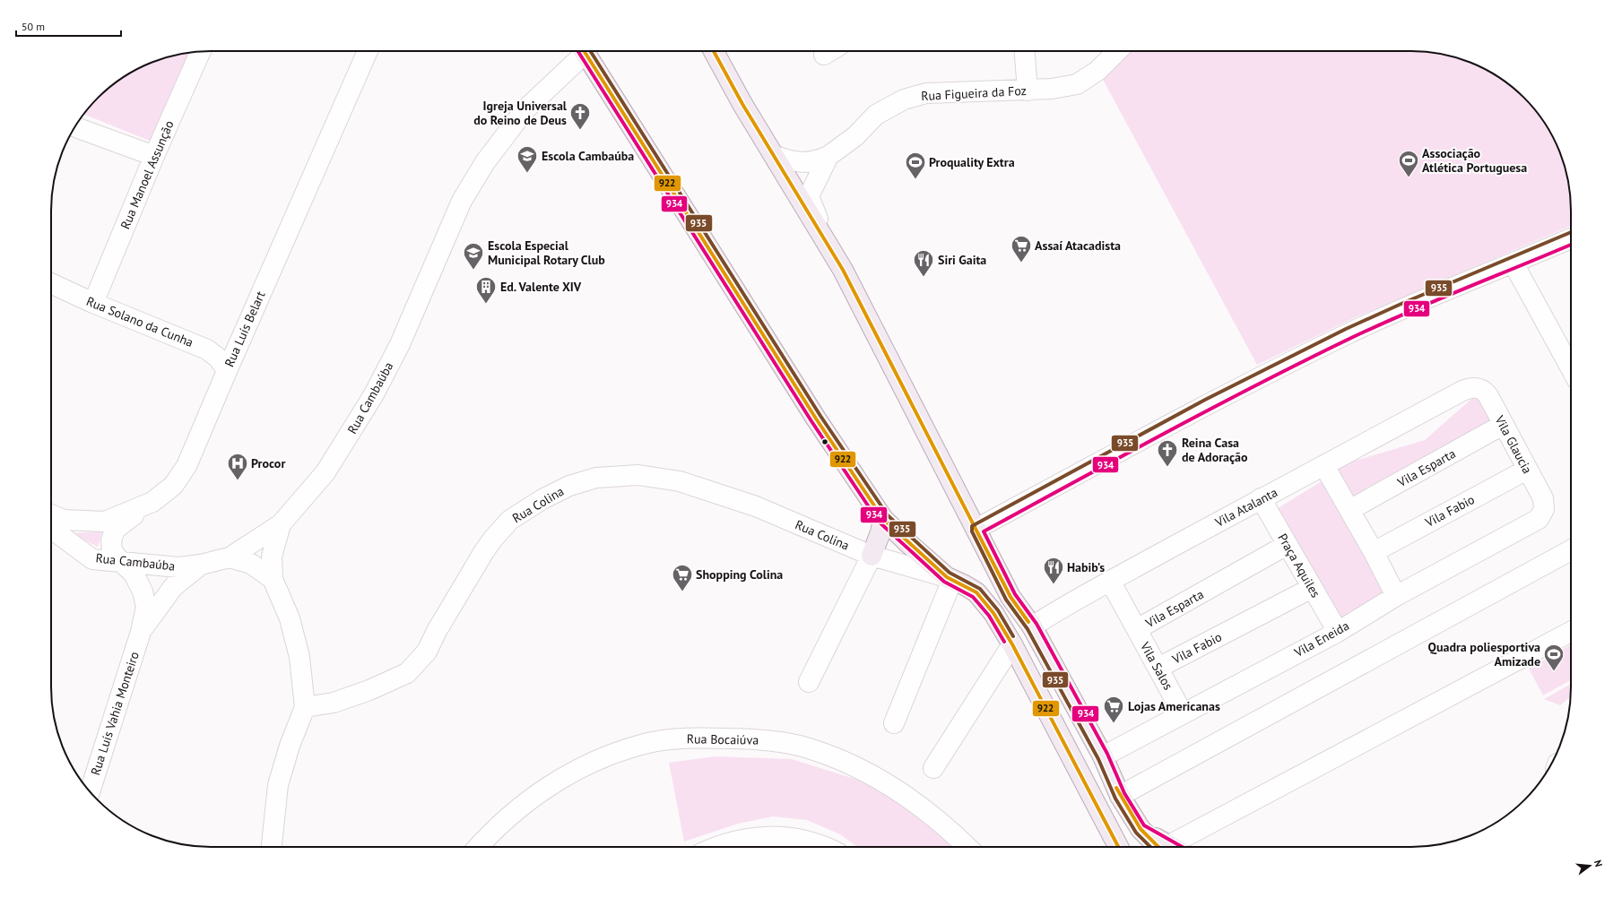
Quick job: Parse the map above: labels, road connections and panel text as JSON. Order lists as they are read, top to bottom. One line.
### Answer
{"streets":{"street":["Rua Figueira da Foz","Rua Manoel Assunção","Rua Solano da Cunha","Rua Luís Belart","Rua Cambaúba","Vila Glaucia","Vila Esparta","Rua Colina","Vila Atalanta","Vila Fabio","Praça Aquiles","Vila Eneida","Vila Salos","Rua Luís Vahia Monteiro","Rua Bocaiúva"]},"crossings":[["Rua Manoel Assunção","Rua Solano da Cunha"],["Rua Solano da Cunha","Rua Luís Belart"],["Vila Glaucia","Vila Esparta"],["Vila Glaucia","Vila Atalanta"],["Vila Glaucia","Vila Fabio"],["Vila Glaucia","Vila Eneida"],["Vila Esparta","Praça Aquiles"],["Vila Esparta","Vila Salos"],["Vila Atalanta","Praça Aquiles"],["Vila Atalanta","Vila Salos"],["Vila Fabio","Praça Aquiles"],["Vila Fabio","Vila Salos"],["Praça Aquiles","Vila Eneida"],["Vila Eneida","Vila Salos"]],"places":{"church":["Igreja Universal do Reino de Deus","Reina Casa de Adoração"],"school or university":["Escola Cambaúba","Escola Especial Municipal Rotary Club"],"sports":["Associação Atlética Portuguesa","Proquality Extra","Quadra poliesportiva Amizade"],"supermarket":["Assaí Atacadista","Shopping Colina","Lojas Americanas"],"restaurant":["Siri Gaita","Habib's"],"building":["Ed. Valente XIV"],"hospital":["Procor"]},"lines":["transit line 922","transit line 934","transit line 935"],"scale_bar":"50 m","north":"right"}
